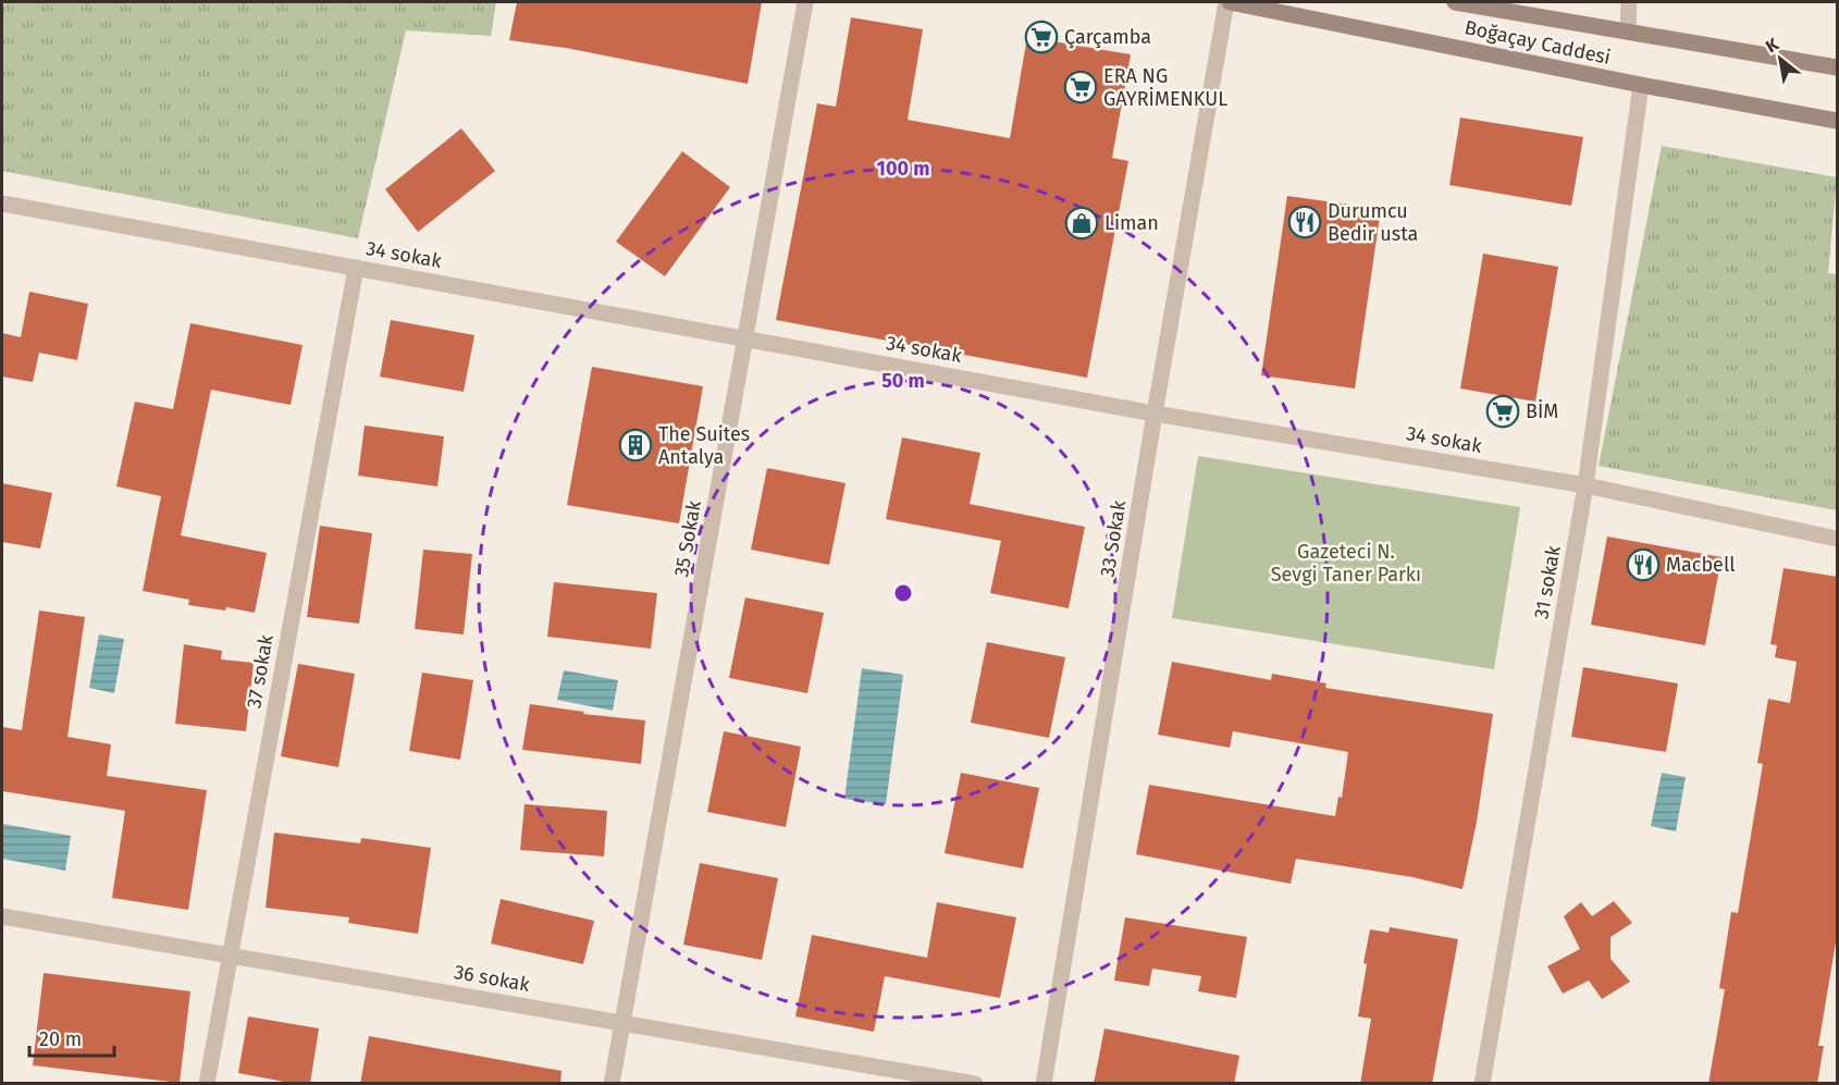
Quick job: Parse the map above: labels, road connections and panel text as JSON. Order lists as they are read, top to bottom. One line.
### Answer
{"streets":{"main road":["Boğaçay Caddesi"],"street":["34 sokak","35 Sokak","33 Sokak","31 sokak","37 sokak","36 sokak"]},"crossings":[["Boğaçay Caddesi","33 Sokak"],["Boğaçay Caddesi","31 sokak"],["34 sokak","35 Sokak"],["34 sokak","33 Sokak"],["34 sokak","31 sokak"],["34 sokak","37 sokak"],["35 Sokak","36 sokak"],["37 sokak","36 sokak"]],"parks":["Gazeteci N. Sevgi Taner Parkı"],"places":{"supermarket":["Çarçamba","ERA NG GAYRİMENKUL","BİM"],"restaurant":["Durumcu Bedir usta","Macbell"],"shop":["Liman"],"building":["The Suites Antalya"]},"scale_bar":"20 m","north":"top left","rings":["100 m","50 m"]}
